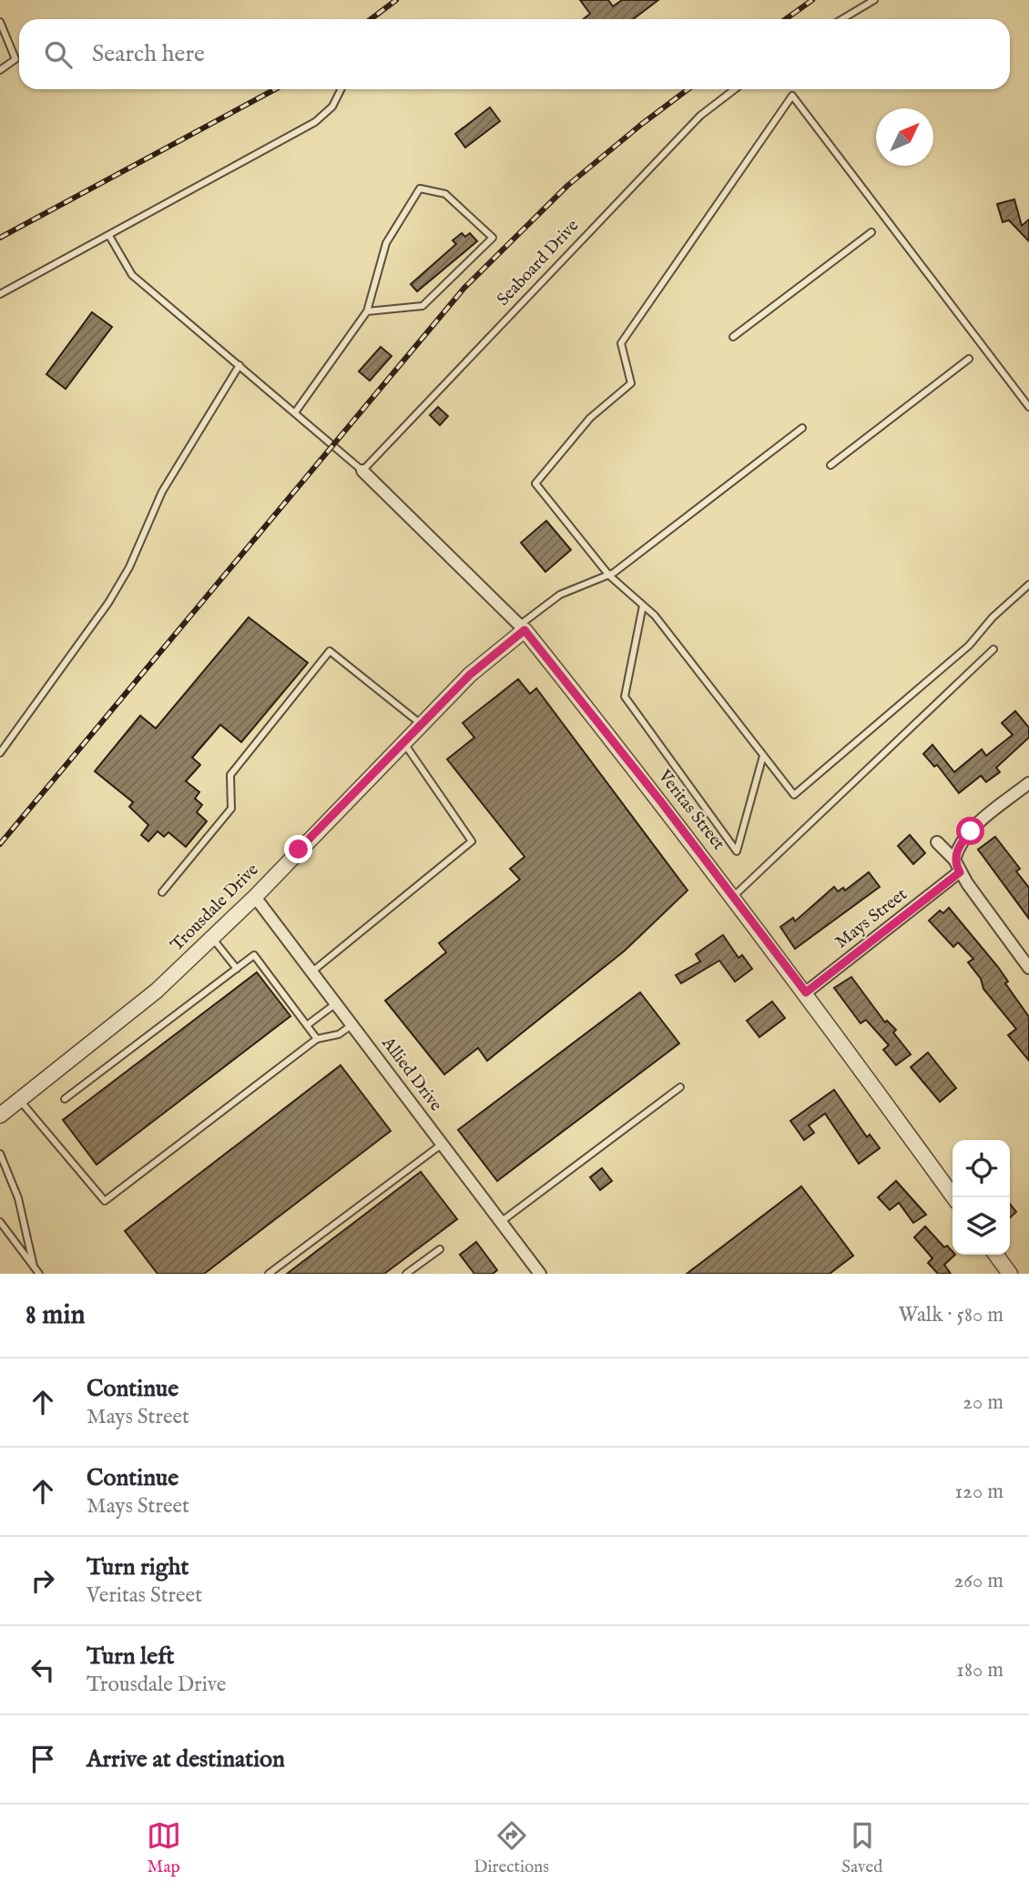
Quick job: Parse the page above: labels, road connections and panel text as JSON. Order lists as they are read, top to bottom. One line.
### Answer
{"streets":{"street":["Veritas Street","Trousdale Drive","Mays Street","Allied Drive"],"lane":["Seaboard Drive"]},"crossings":[["Seaboard Drive","Veritas Street"],["Veritas Street","Trousdale Drive"],["Veritas Street","Mays Street"],["Trousdale Drive","Allied Drive"]],"north":"top right","page":{"search":"Search here","heading":["8 min","Walk · 580 m"],"list":[["Continue","Mays Street","20 m"],["Continue","Mays Street","120 m"],["Turn right","Veritas Street","260 m"],["Turn left","Trousdale Drive","180 m"],"Arrive at destination"],"nav":["Map","Directions","Saved"]}}
